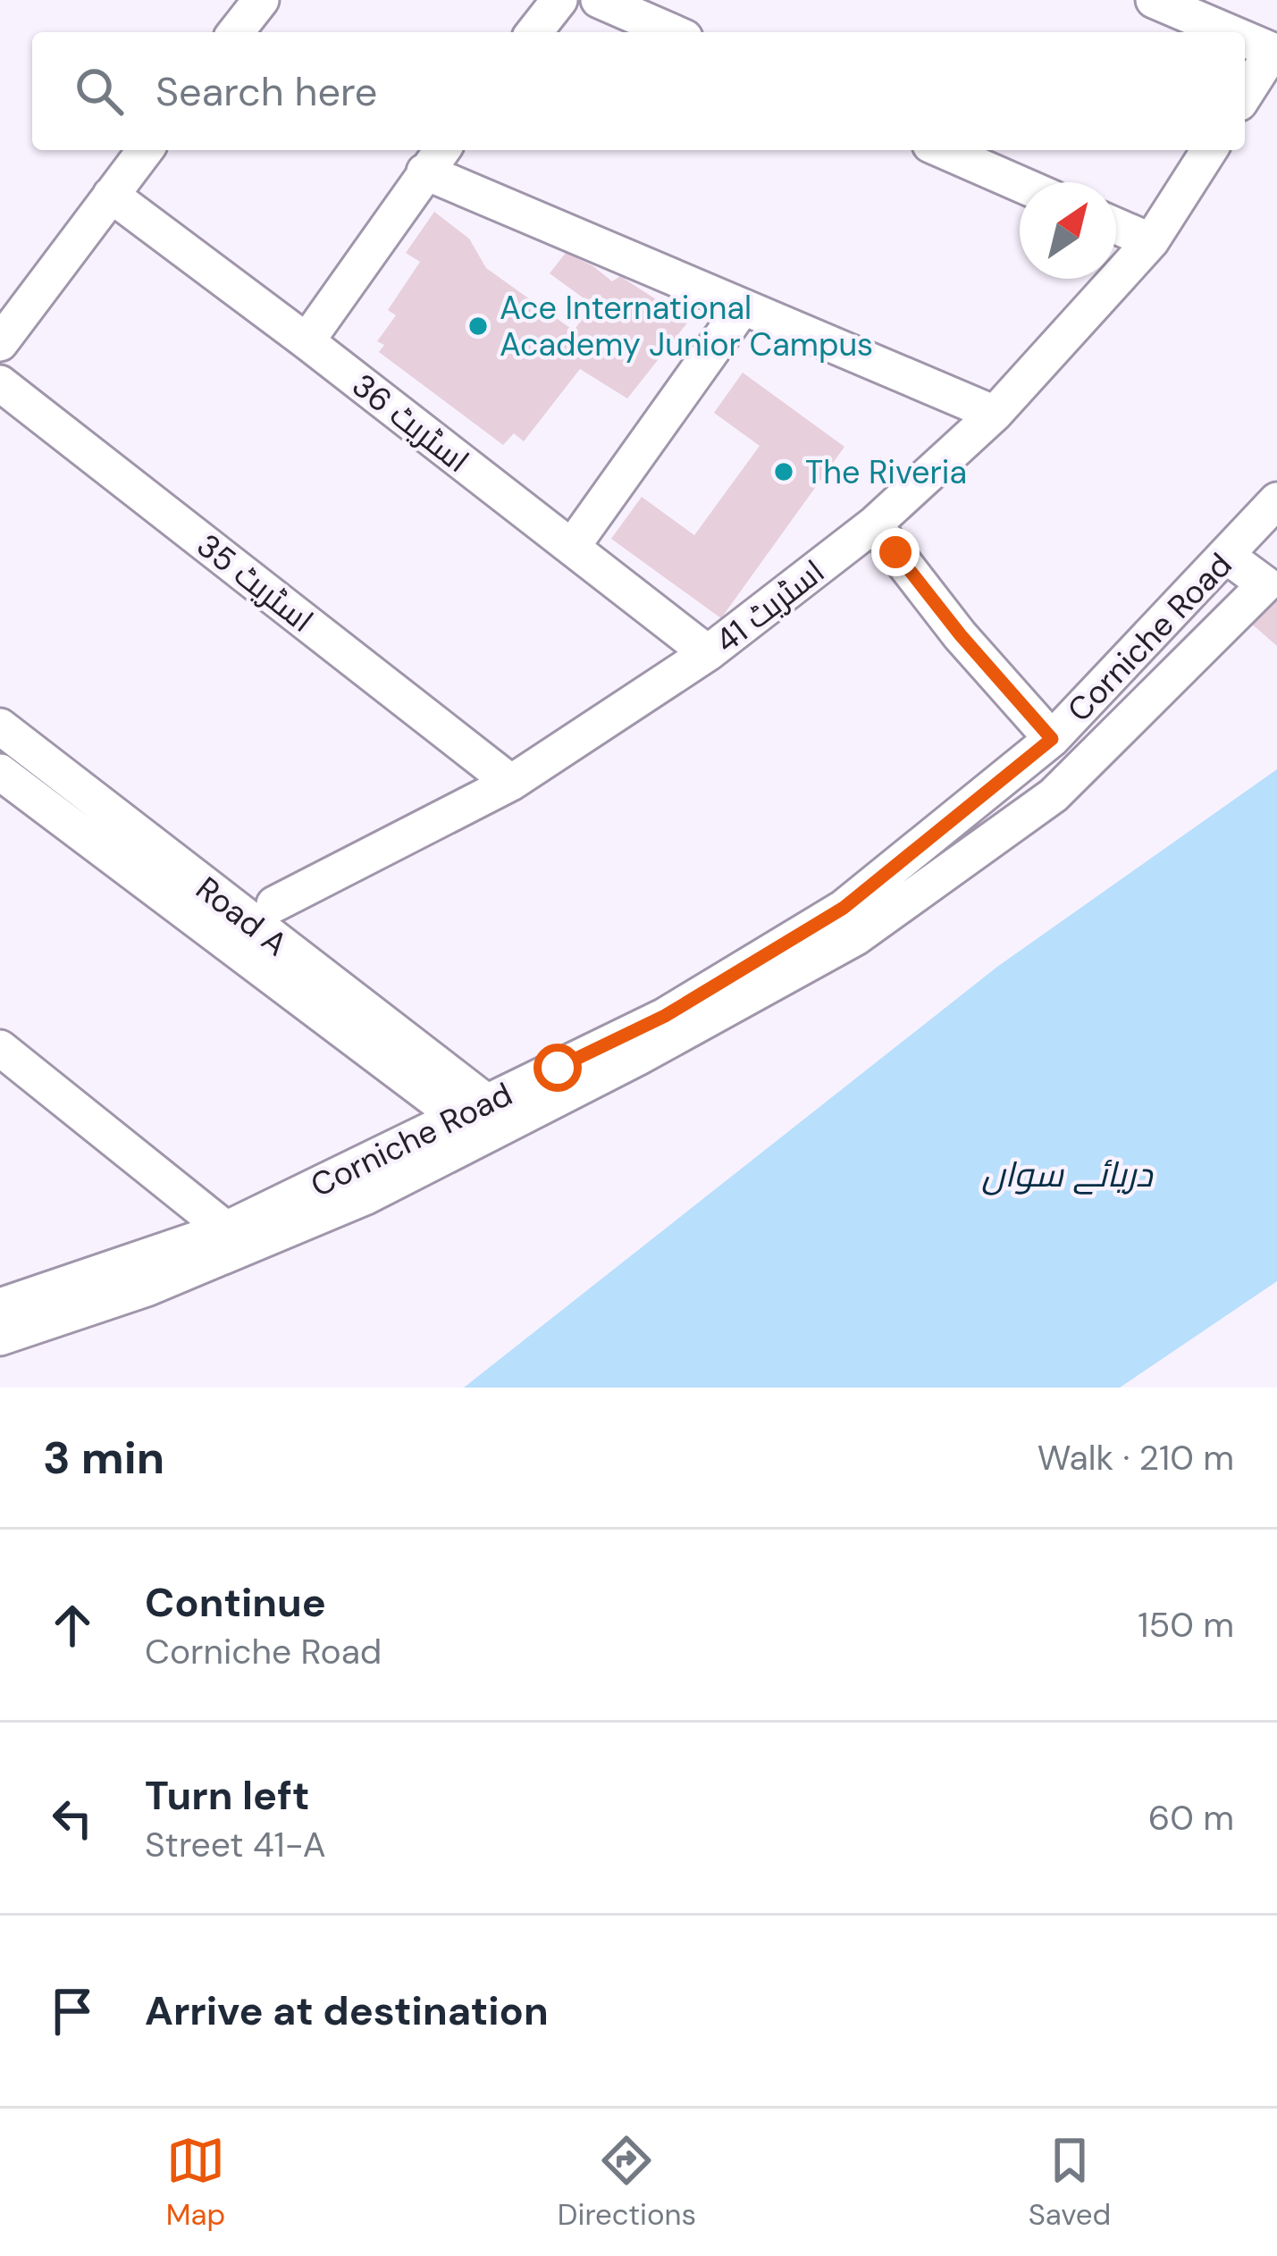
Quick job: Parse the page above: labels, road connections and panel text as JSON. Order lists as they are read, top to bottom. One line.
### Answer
{"streets":{"street":["اسٹریٹ 36","اسٹریٹ 35","اسٹریٹ 41","Corniche Road","Road A"]},"crossings":[["اسٹریٹ 36","اسٹریٹ 41"],["اسٹریٹ 35","اسٹریٹ 41"],["Corniche Road","Road A"]],"water":["دریائے سواں"],"places":["Ace International Academy Junior Campus","The Riveria"],"north":"top right","page":{"search":"Search here","heading":["3 min","Walk · 210 m"],"list":[["Continue","Corniche Road","150 m"],["Turn left","Street 41-A","60 m"],"Arrive at destination"],"nav":["Map","Directions","Saved"]}}
